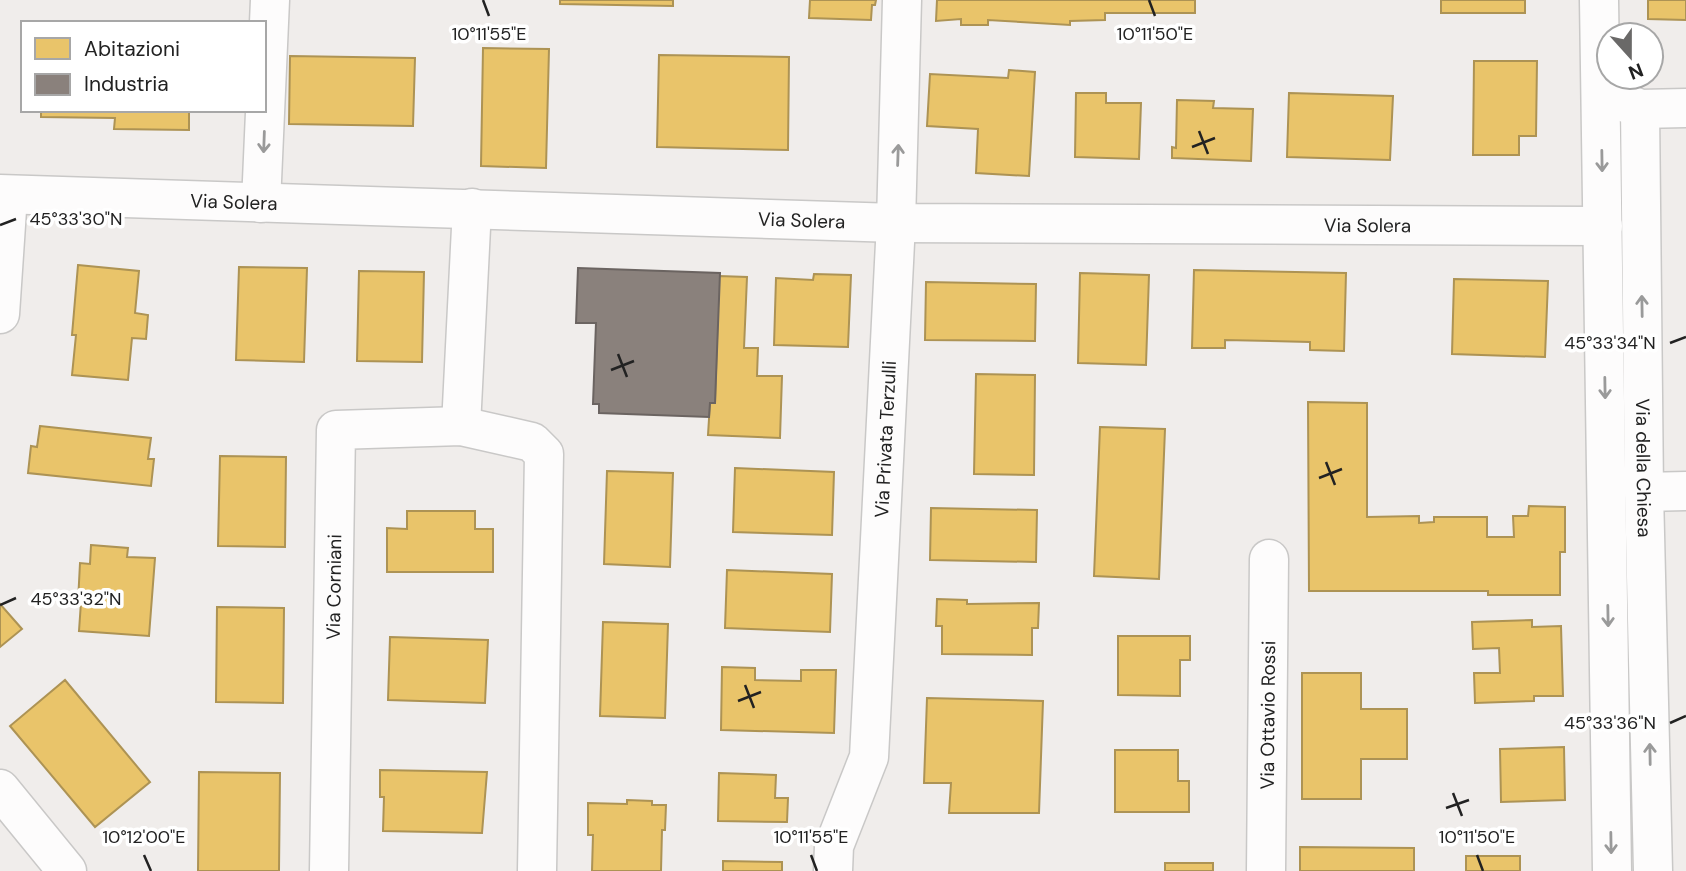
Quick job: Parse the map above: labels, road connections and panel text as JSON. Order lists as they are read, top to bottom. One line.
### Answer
{"streets":{"street":["Via Solera","Via Privata Terzulli","Via della Chiesa","Via Corniani","Via Ottavio Rossi"]},"crossings":[["Via Solera","Via Privata Terzulli"],["Via Solera","Via della Chiesa"]],"legend":["Abitazioni","Industria"],"north":"bottom","coordinates":["10°11'55\"E","10°11'50\"E","45°33'30\"N","45°33'34\"N","45°33'32\"N","45°33'36\"N","10°12'00\"E"]}
